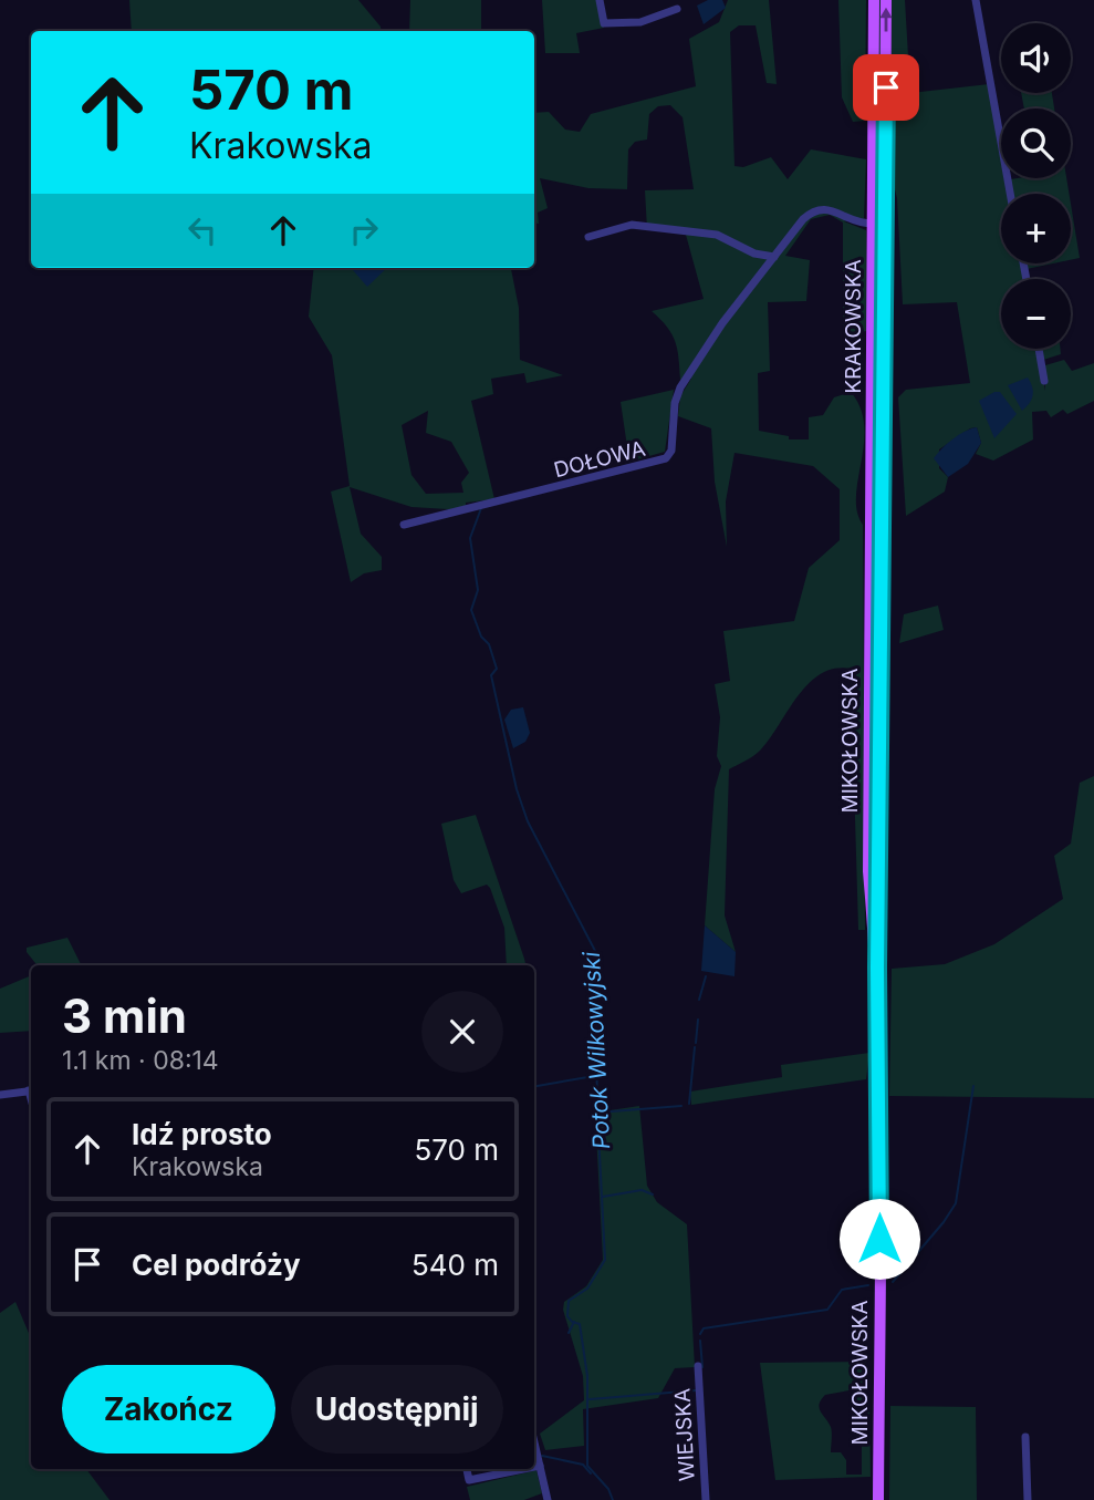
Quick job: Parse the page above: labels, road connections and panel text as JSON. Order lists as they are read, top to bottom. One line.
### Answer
{"streets":{"main road":["KRAKOWSKA","MIKOŁOWSKA"],"street":["DOŁOWA","WIEJSKA"]},"crossings":[["KRAKOWSKA","DOŁOWA"],["KRAKOWSKA","MIKOŁOWSKA"]],"water":["Potok Wilkowyjski"],"page":{"map_buttons":["+","−"],"turn":["570 m","Krakowska"],"heading":["3 min","1.1 km · 08:14"],"list":[{"name":"Idź prosto","note":"Krakowska","value":"570 m"},{"name":"Cel podróży","value":"540 m"}],"buttons":["Zakończ","Udostępnij"]}}
